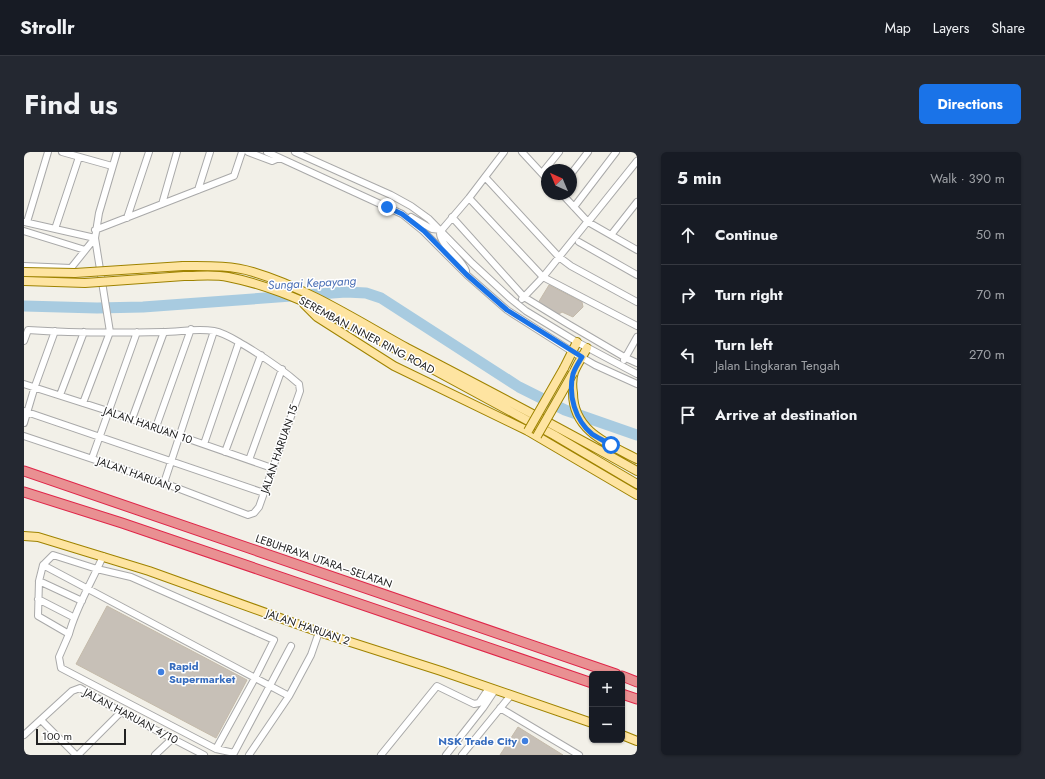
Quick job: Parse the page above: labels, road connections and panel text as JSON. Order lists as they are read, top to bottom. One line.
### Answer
{"streets":{"highway":["LEBUHRAYA UTARA–SELATAN"],"main road":["SEREMBAN INNER RING ROAD","JALAN HARUAN 2"],"street":["JALAN HARUAN 10","JALAN HARUAN 15","JALAN HARUAN 9","JALAN HARUAN 4/10"]},"crossings":[["JALAN HARUAN 10","JALAN HARUAN 15"],["JALAN HARUAN 15","JALAN HARUAN 9"]],"water":["Sungai Kepayang"],"places":["Rapid Supermarket","NSK Trade City"],"scale_bar":"100 m","north":"top left","page":{"header":"Strollr","nav":["Map","Layers","Share"],"title":"Find us","buttons":"Directions","heading":["5 min","Walk · 390 m"],"list":[["Continue","50 m"],["Turn right","70 m"],["Turn left","Jalan Lingkaran Tengah","270 m"],"Arrive at destination"],"map_buttons":["+","−"],"scale":"100 m"}}
